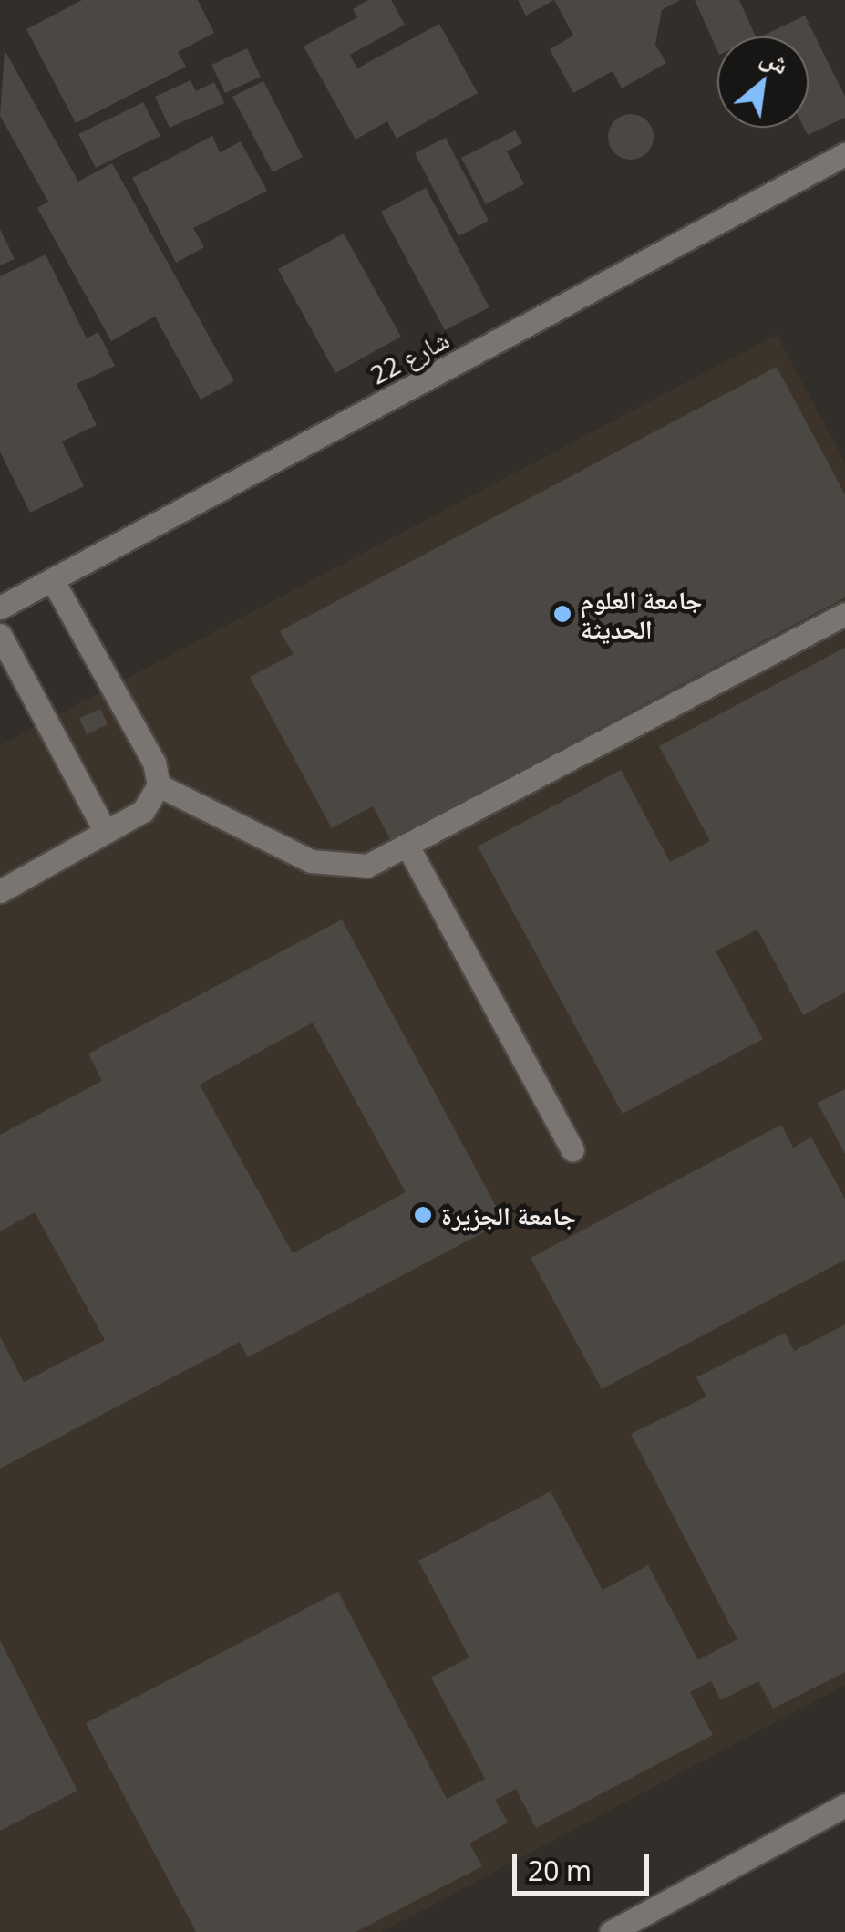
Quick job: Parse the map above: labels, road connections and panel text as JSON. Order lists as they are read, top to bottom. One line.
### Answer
{"streets":{"street":["شارع 22"]},"places":["جامعة العلوم الحديثة","جامعة الجزيرة"],"scale_bar":"20 m","north":"top right"}
